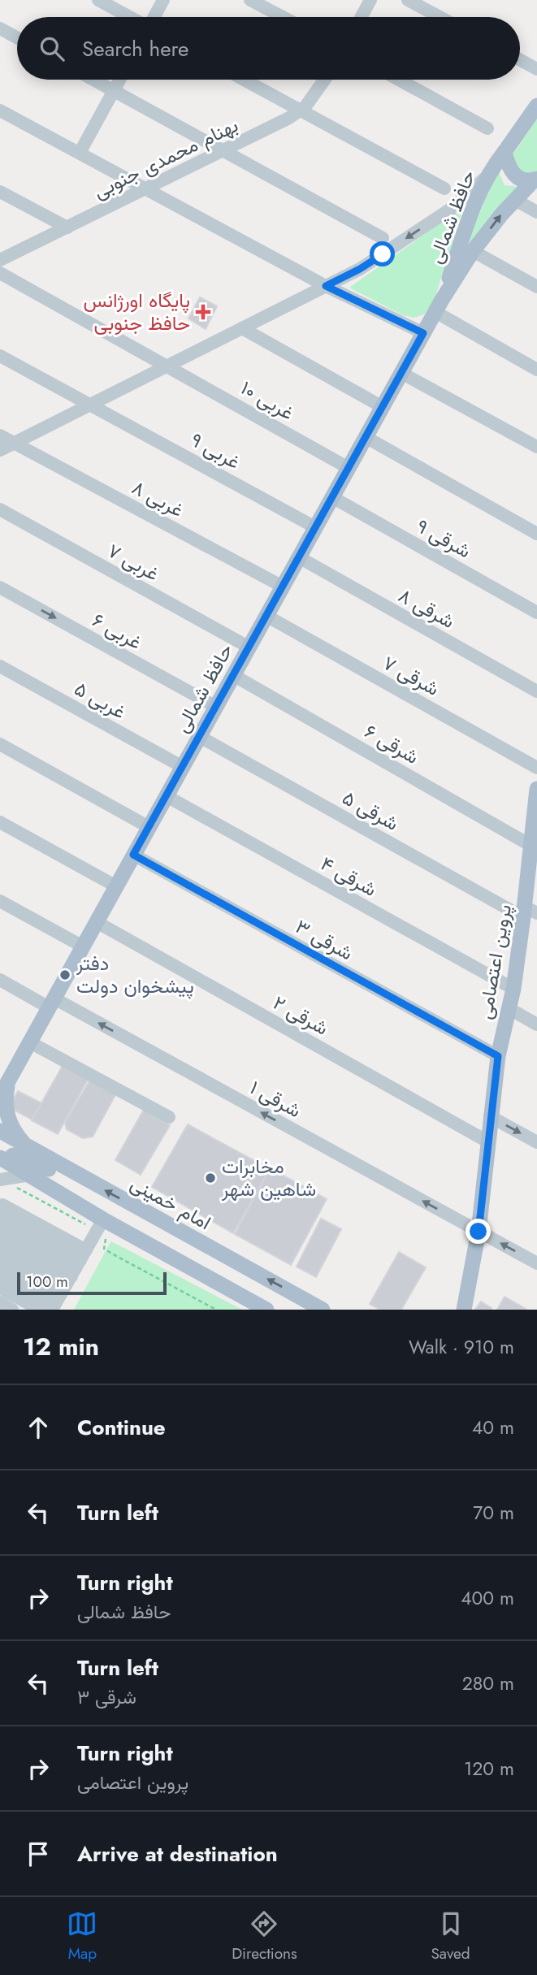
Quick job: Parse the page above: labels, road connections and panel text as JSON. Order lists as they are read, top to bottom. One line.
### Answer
{"streets":{"main road":["حافظ شمالی","پروین اعتصامی","امام خمینی"],"street":["بهنام محمدی جنوبی","۱۰ غربی","۹ غربی","۸ غربی","شرقی ۹","۷ غربی","۸ شرقی","۶ غربی","۷ شرقی","۵ غربی","۶ شرقی","۵ شرقی","۴ شرقی","۳ شرقی","۲ شرقی","۱ شرقی"]},"crossings":[["حافظ شمالی","۱۰ غربی"],["حافظ شمالی","۹ غربی"],["حافظ شمالی","۸ غربی"],["حافظ شمالی","شرقی ۹"],["حافظ شمالی","۷ غربی"],["حافظ شمالی","۸ شرقی"],["حافظ شمالی","۶ غربی"],["حافظ شمالی","۷ شرقی"],["حافظ شمالی","۵ غربی"],["حافظ شمالی","۶ شرقی"],["حافظ شمالی","۵ شرقی"],["حافظ شمالی","۴ شرقی"],["حافظ شمالی","۳ شرقی"],["حافظ شمالی","۲ شرقی"],["حافظ شمالی","۱ شرقی"],["۶ شرقی","پروین اعتصامی"],["۵ شرقی","پروین اعتصامی"],["۴ شرقی","پروین اعتصامی"],["۳ شرقی","پروین اعتصامی"],["پروین اعتصامی","۲ شرقی"],["پروین اعتصامی","۱ شرقی"]],"one_way":["۶ غربی"],"places":{"health":["پایگاه اورژانس حافظ جنوبی"],"other":["دفتر پیشخوان دولت","مخابرات شاهین شهر"]},"scale_bar":"100 m","page":{"search":"Search here","scale":"100 m","heading":["12 min","Walk · 910 m"],"list":[["Continue","40 m"],["Turn left","70 m"],["Turn right","حافظ شمالی","400 m"],["Turn left","۳ شرقی","280 m"],["Turn right","پروین اعتصامی","120 m"],"Arrive at destination"],"nav":["Map","Directions","Saved"]}}
